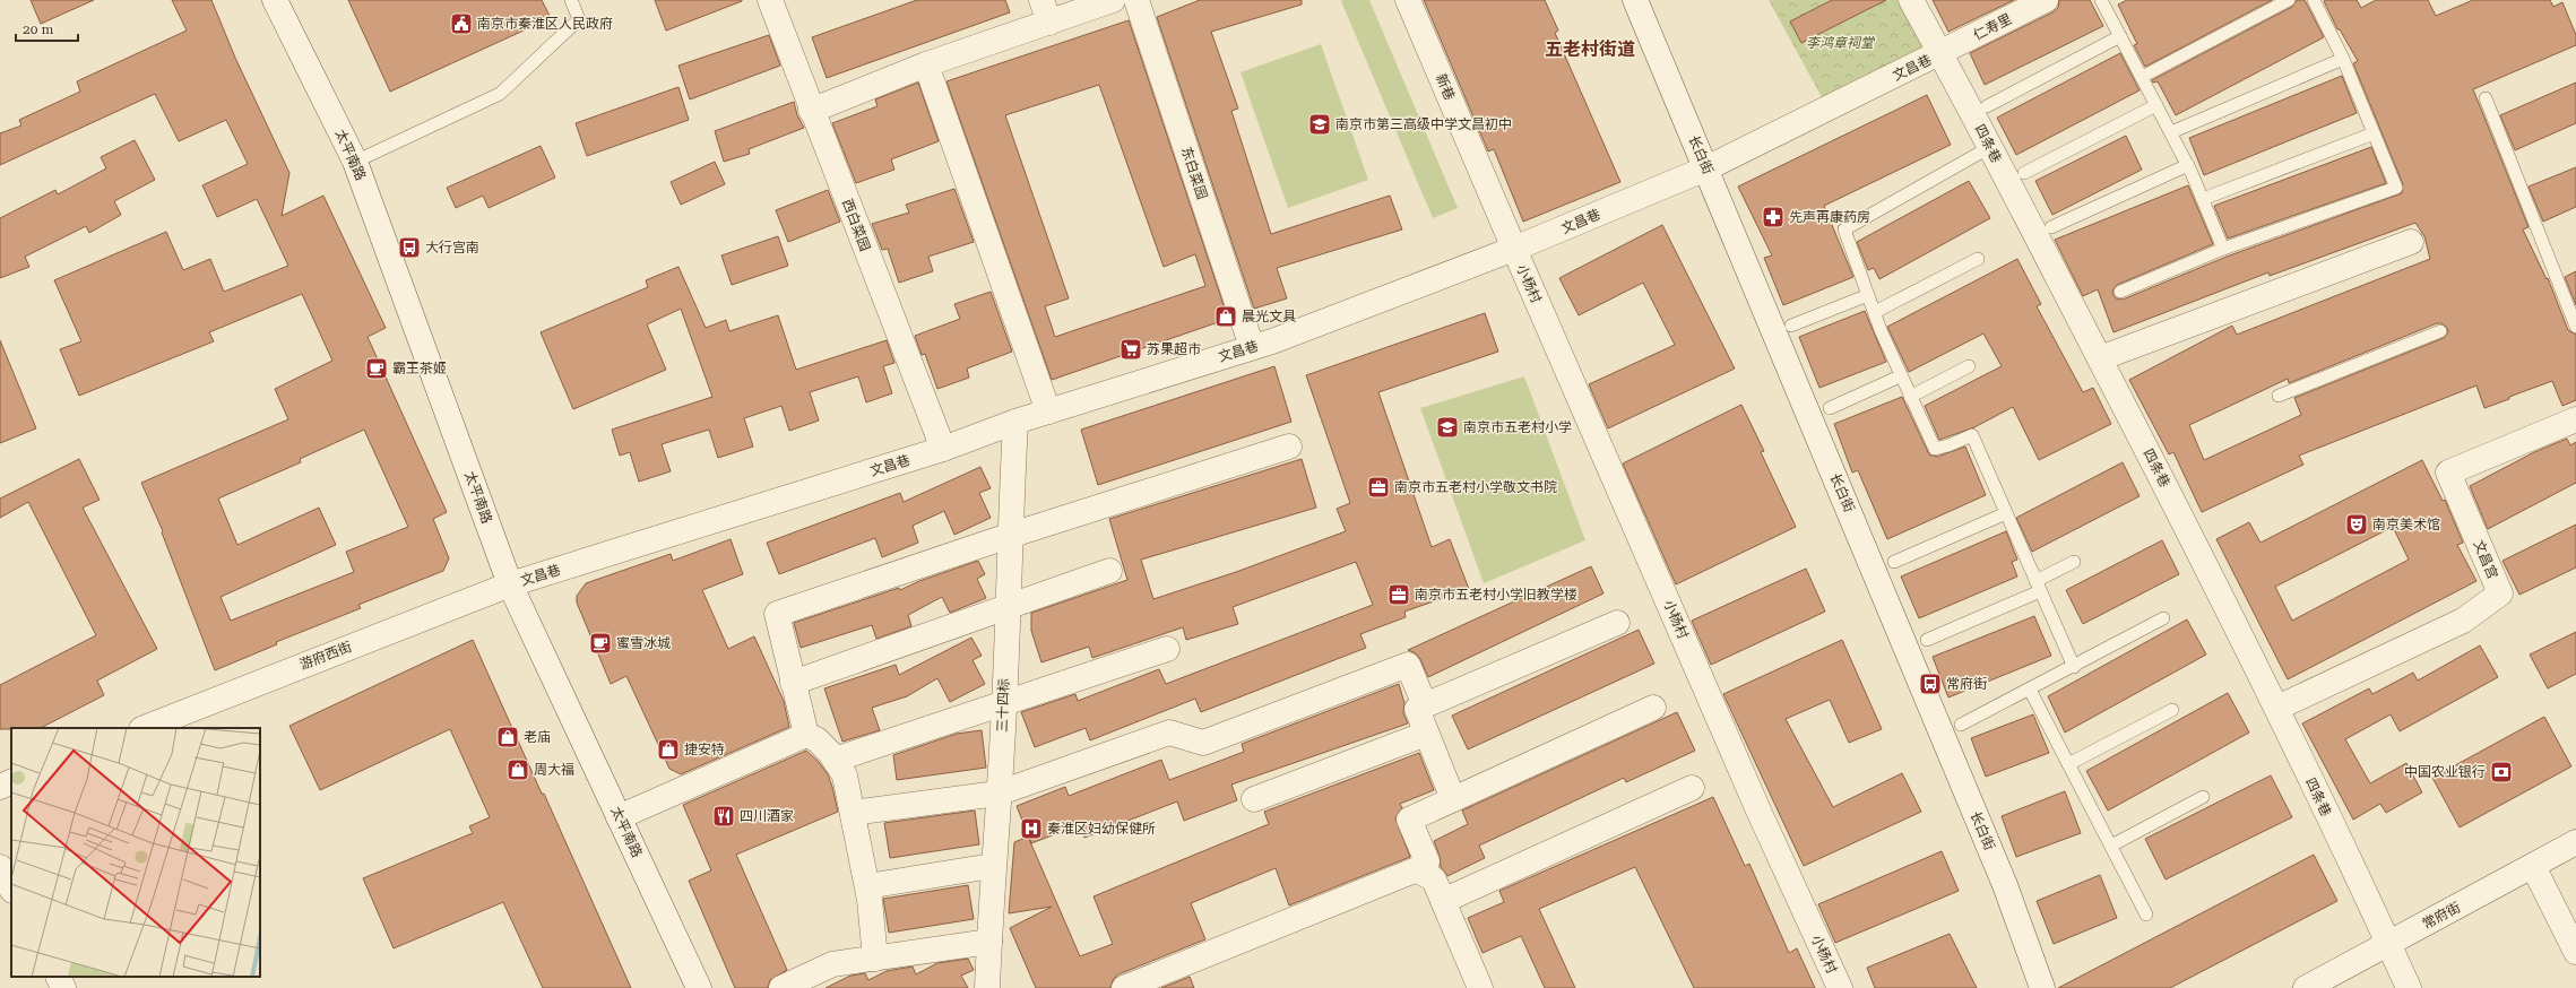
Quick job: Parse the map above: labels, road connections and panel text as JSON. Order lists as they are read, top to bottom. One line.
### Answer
{"streets":{"street":["仁寿里","文昌巷","新巷","四条巷","太平南路","长白街","东白菜园","西白菜园","小杨村","文昌宫","游府西街","三十四标","常府街"]},"crossings":[["仁寿里","文昌巷"],["仁寿里","四条巷"],["文昌巷","新巷"],["文昌巷","四条巷"],["文昌巷","太平南路"],["文昌巷","长白街"],["文昌巷","东白菜园"],["文昌巷","西白菜园"],["文昌巷","小杨村"],["文昌巷","游府西街"],["文昌巷","三十四标"],["新巷","小杨村"],["四条巷","文昌宫"],["四条巷","常府街"],["太平南路","游府西街"]],"districts":["五老村街道"],"parks":["李鸿章祠堂"],"places":{"public building":["南京市秦淮区人民政府"],"school or university":["南京市第三高级中学文昌初中","南京市五老村小学"],"pharmacy":["先声再康药房"],"bus stop":["大行宫南","常府街"],"shop":["晨光文具","老庙","捷安特","周大福"],"supermarket":["苏果超市"],"cafe":["霸王茶姬","蜜雪冰城"],"office":["南京市五老村小学敬文书院","南京市五老村小学旧教学楼"],"theatre":["南京美术馆"],"bank":["中国农业银行"],"restaurant":["四川酒家"],"hospital":["秦淮区妇幼保健所"]},"scale_bar":"20 m"}
